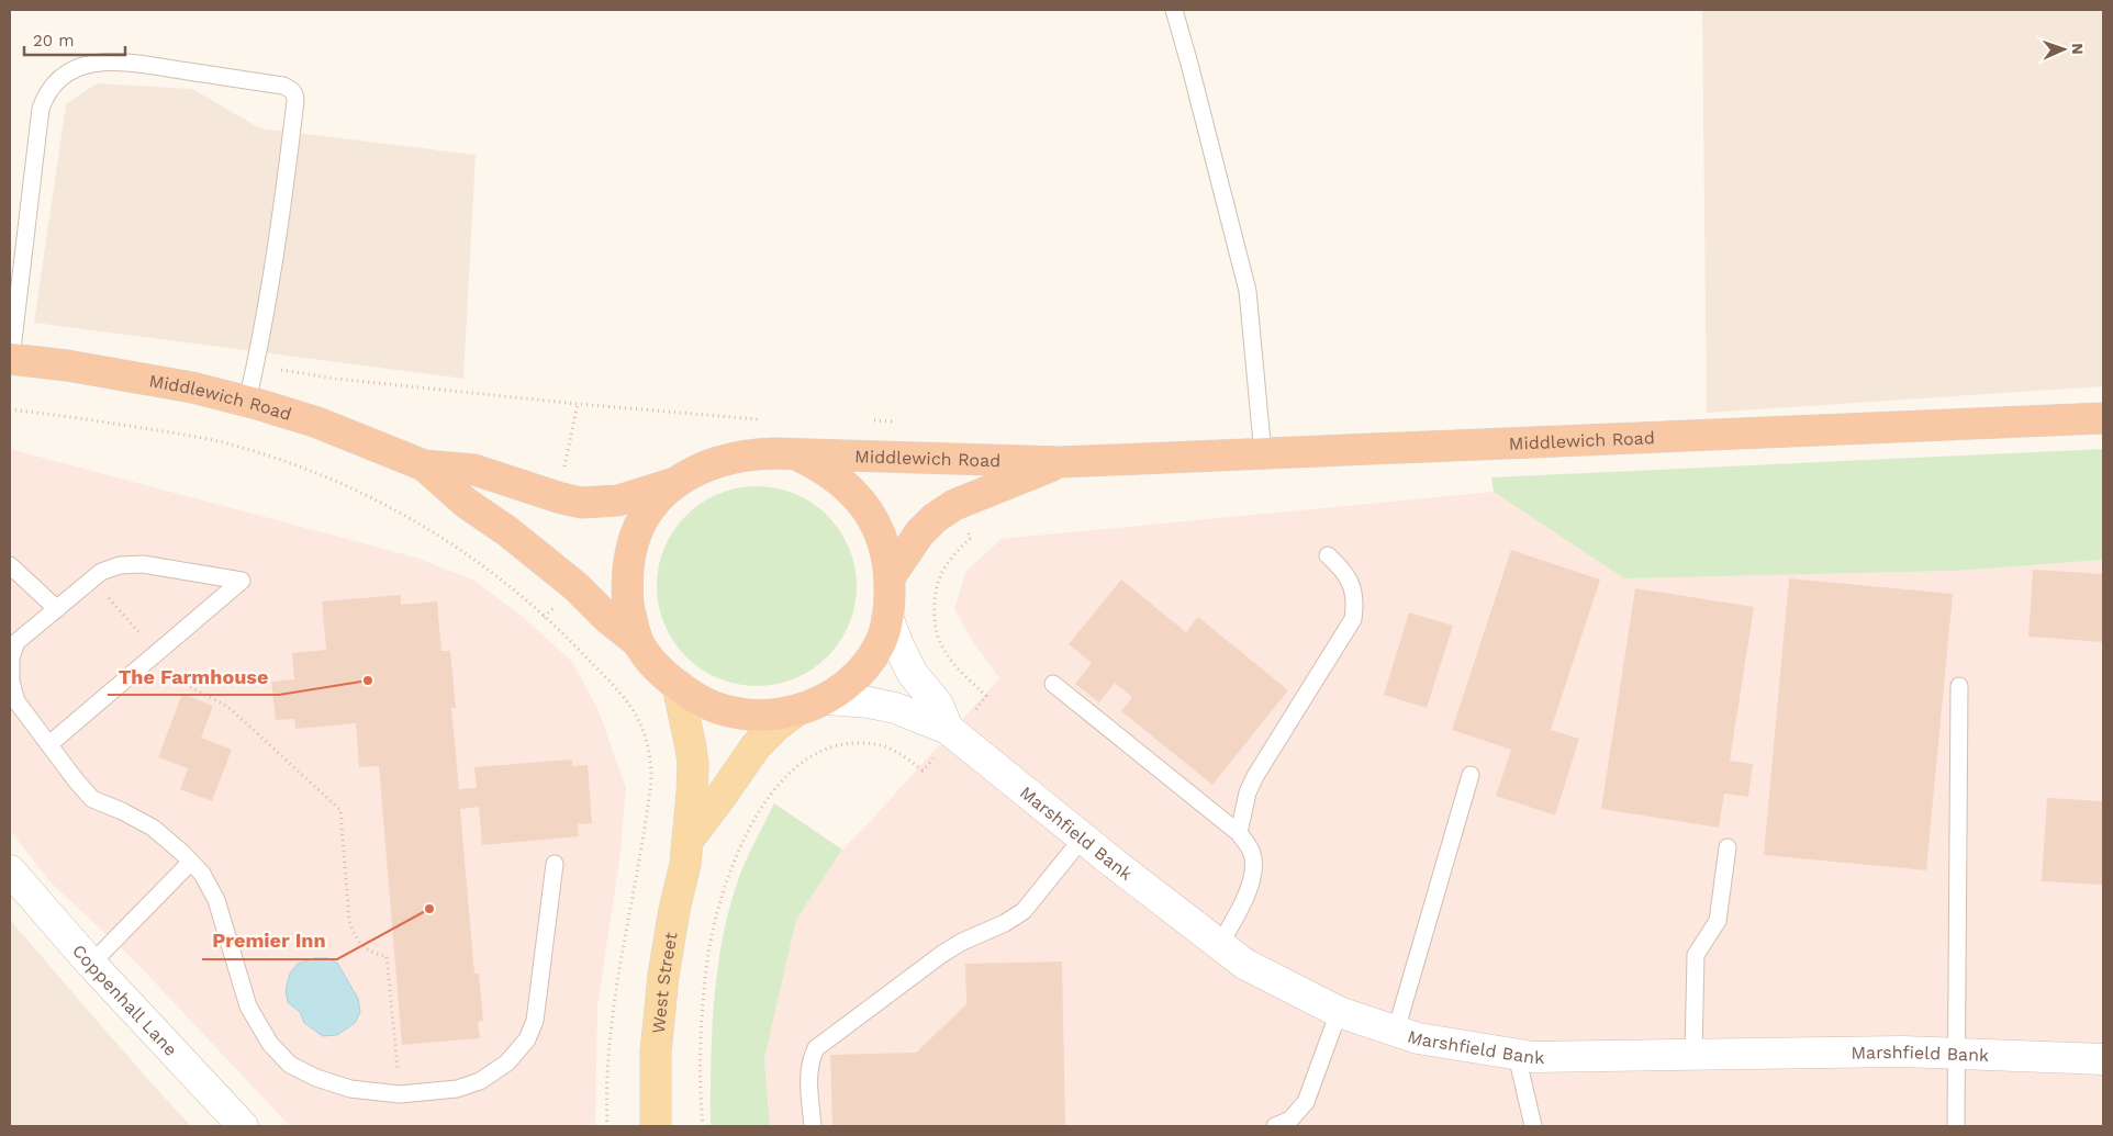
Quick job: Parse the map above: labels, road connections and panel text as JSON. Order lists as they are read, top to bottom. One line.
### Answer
{"streets":{"highway":["Middlewich Road"],"main road":["West Street"],"street":["Marshfield Bank","Coppenhall Lane"]},"places":["The Farmhouse","Premier Inn"],"scale_bar":"20 m","north":"right"}
